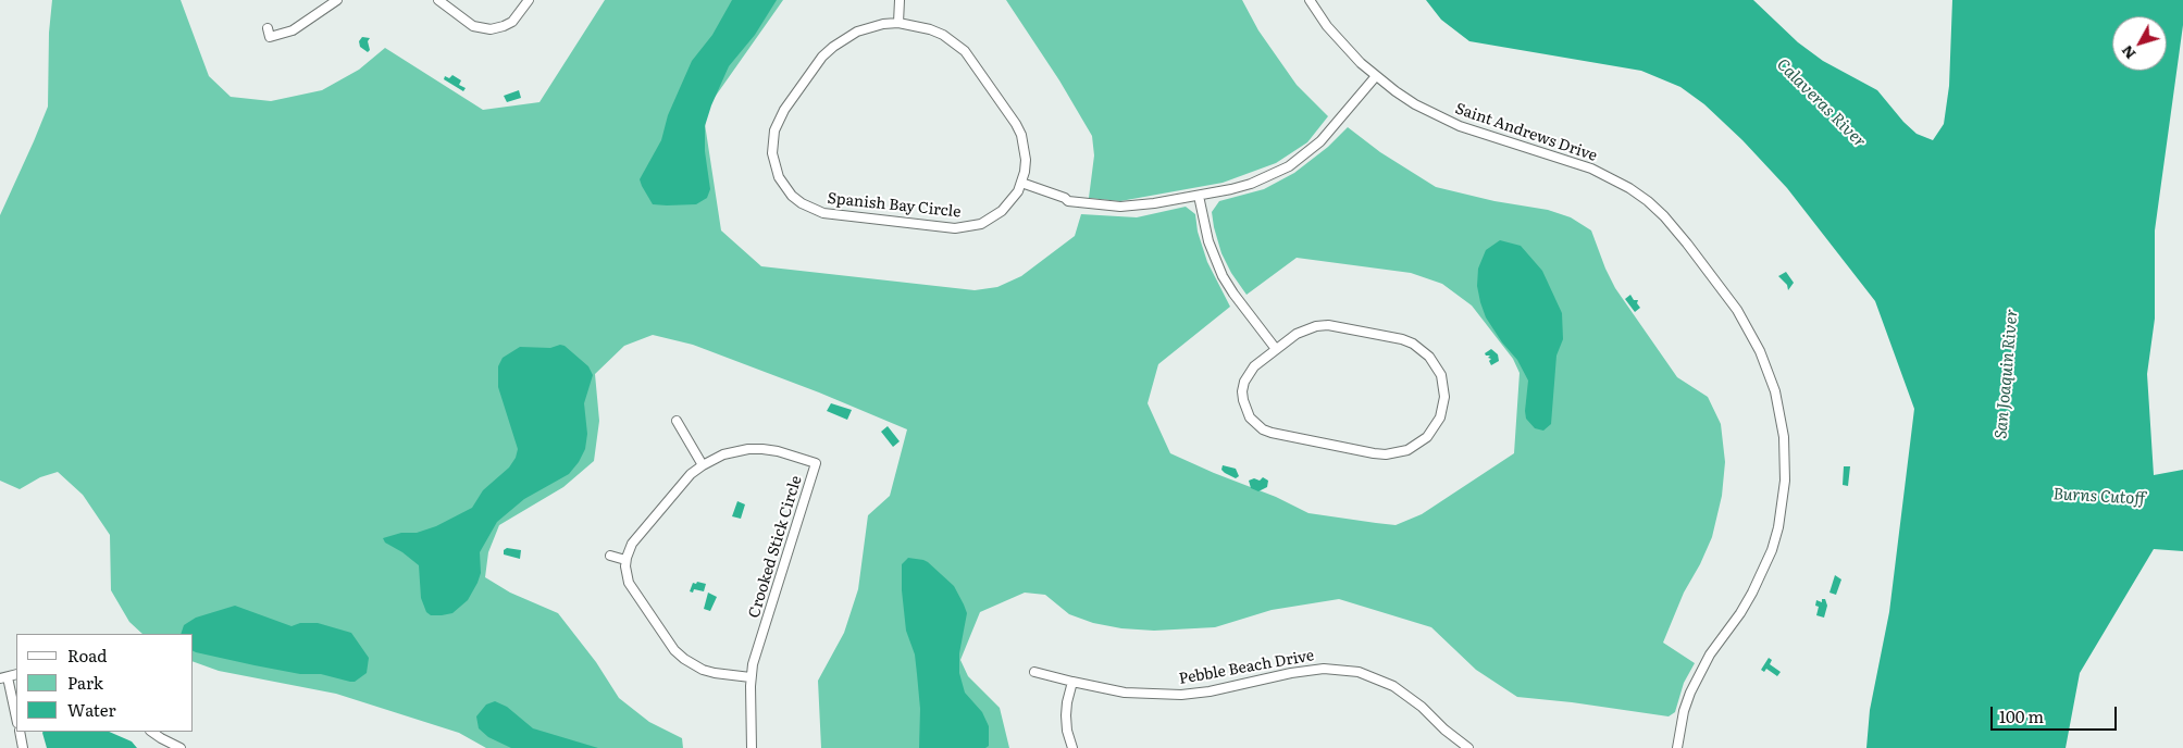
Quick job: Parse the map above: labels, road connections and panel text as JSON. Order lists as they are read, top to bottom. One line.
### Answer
{"streets":{"street":["Saint Andrews Drive","Spanish Bay Circle","Crooked Stick Circle","Pebble Beach Drive"]},"water":["Calaveras River","San Joaquin River","Burns Cutoff"],"legend":["Road","Park","Water"],"scale_bar":"100 m","north":"bottom left"}
